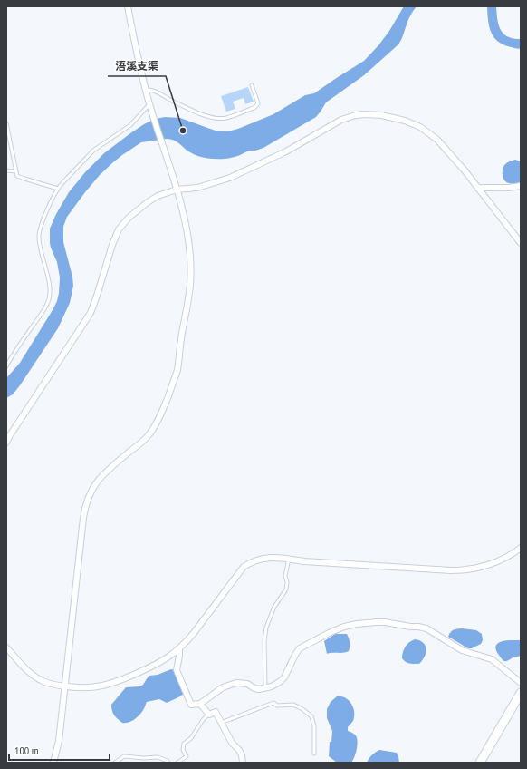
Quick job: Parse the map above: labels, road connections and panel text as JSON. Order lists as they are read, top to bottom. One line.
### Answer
{"places":["浯溪支渠"],"scale_bar":"100 m"}
